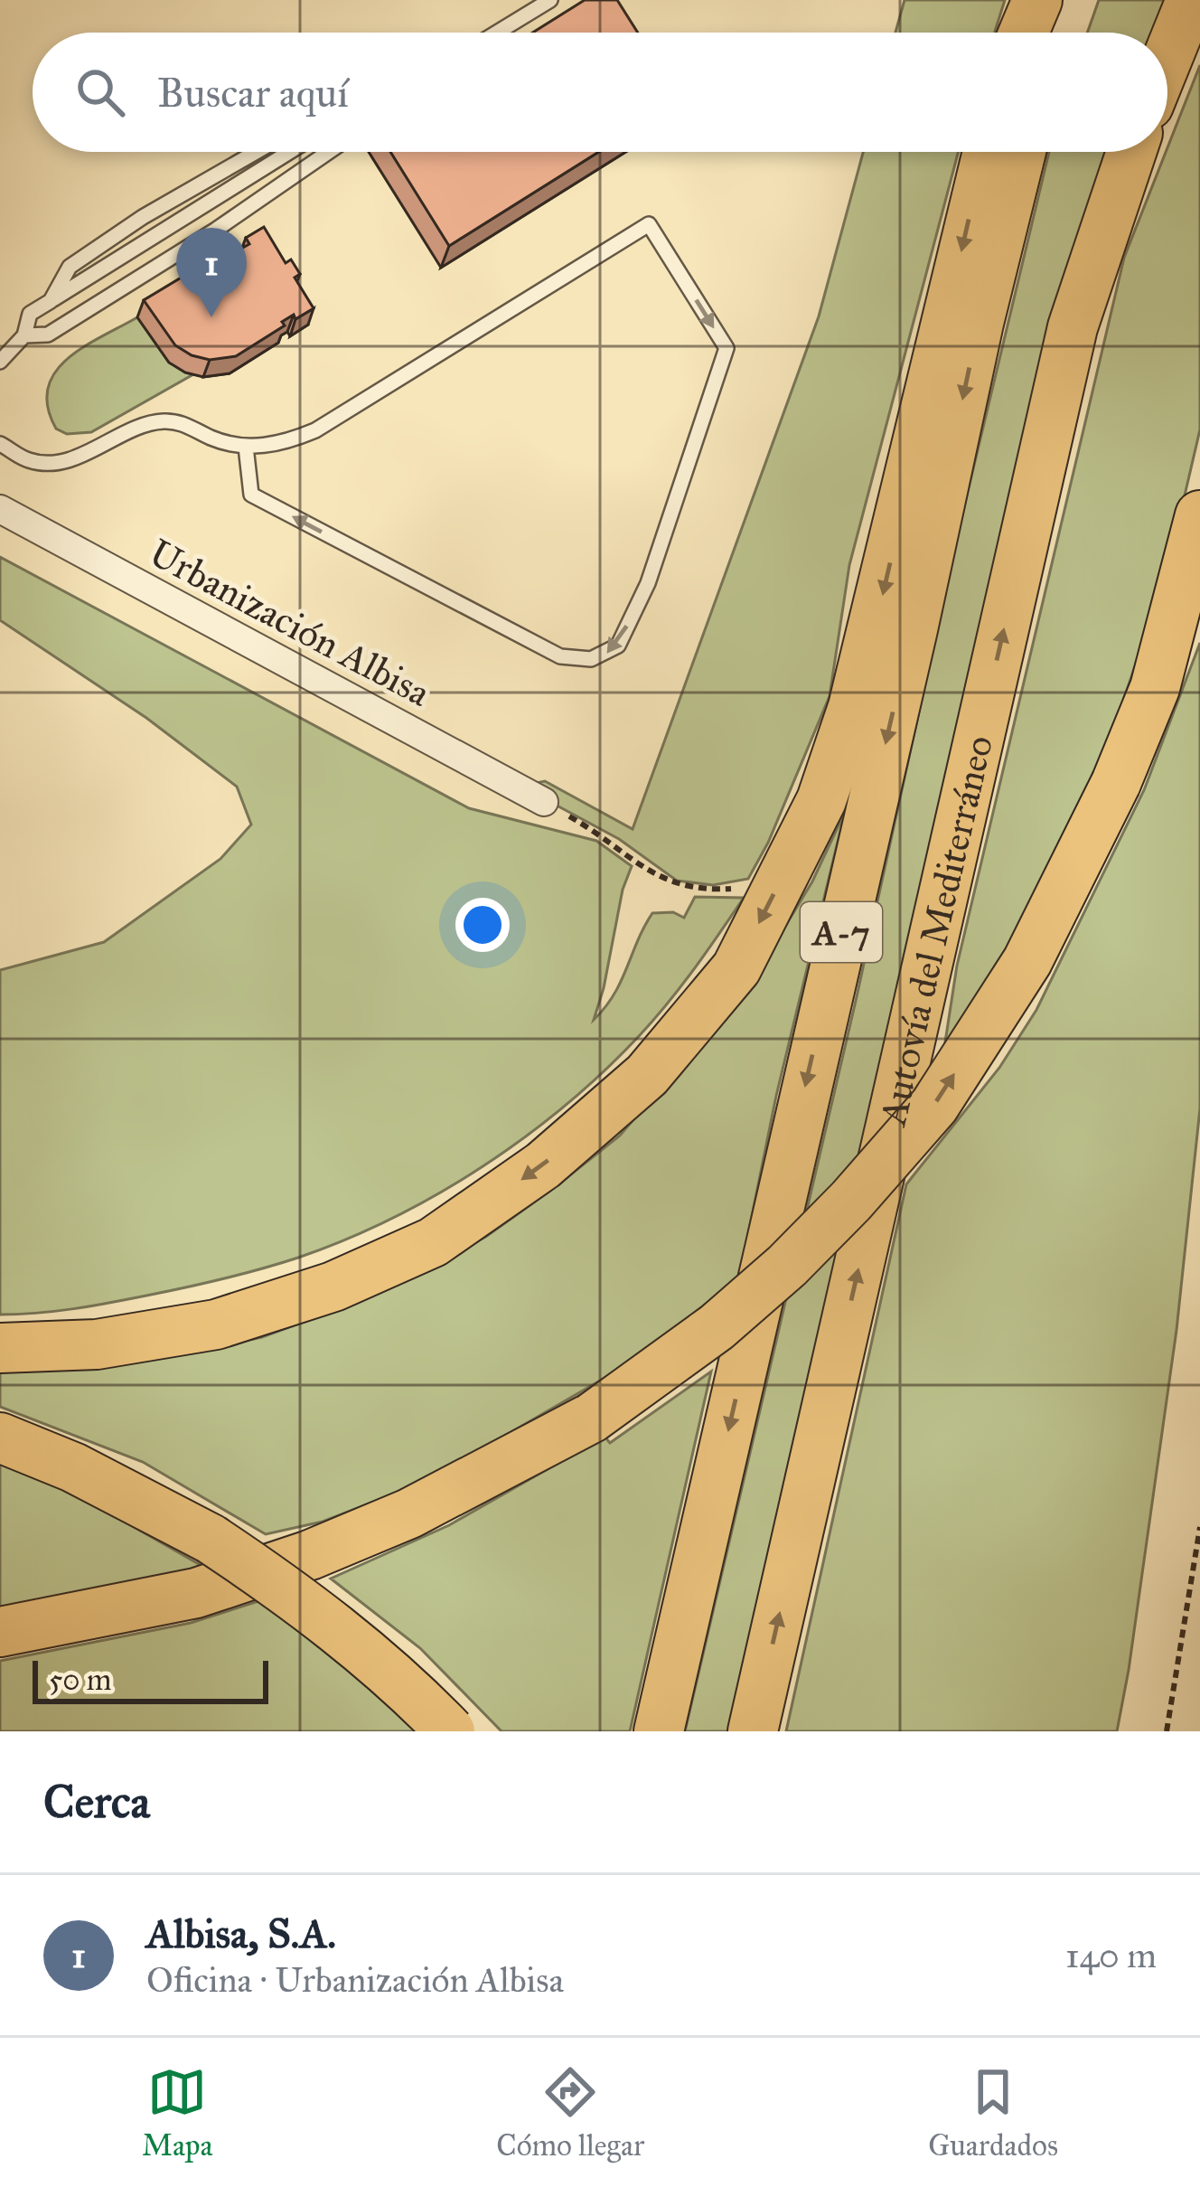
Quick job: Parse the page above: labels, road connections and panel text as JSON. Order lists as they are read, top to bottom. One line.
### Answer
{"streets":{"highway":["Autovía del Mediterráneo","A-7"],"street":["Urbanización Albisa"]},"scale_bar":"50 m","page":{"search":"Buscar aquí","pins":"1","scale":"50 m","heading":"Cerca","list":[{"mark":"1","name":"Albisa, S.A.","note":"Oficina · Urbanización Albisa","value":"140 m"}],"nav":["Mapa","Cómo llegar","Guardados"]}}
